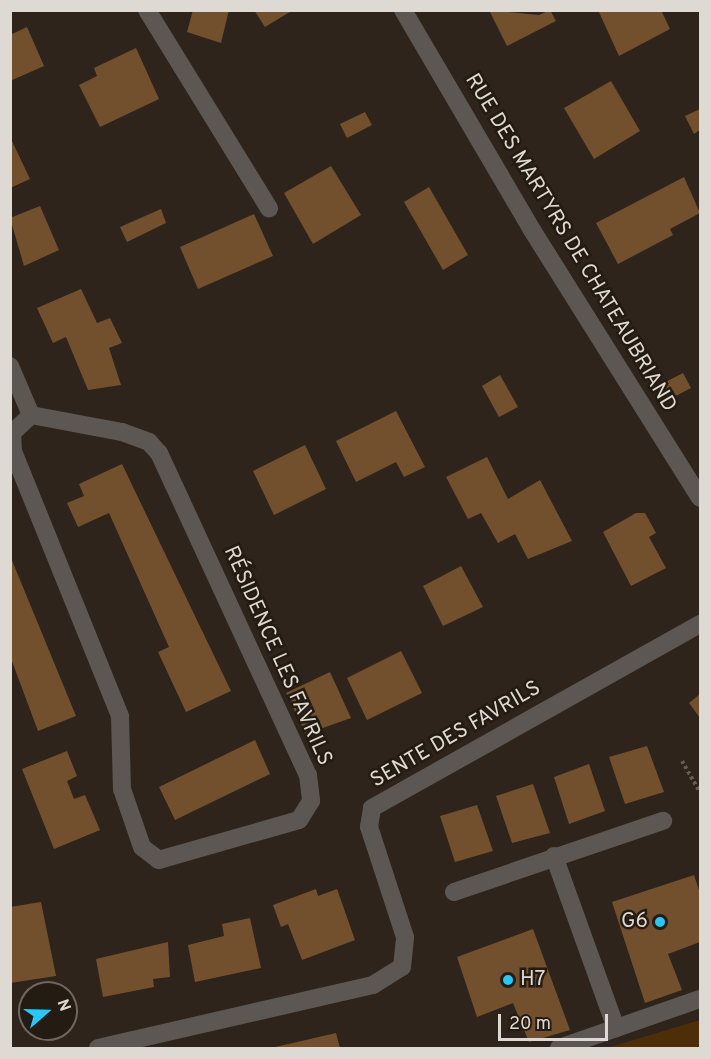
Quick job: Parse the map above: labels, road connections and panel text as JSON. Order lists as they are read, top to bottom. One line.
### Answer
{"streets":{"street":["RUE DES MARTYRS DE CHATEAUBRIAND","RÉSIDENCE LES FAVRILS","SENTE DES FAVRILS"]},"places":["G6","H7"],"scale_bar":"20 m","north":"right"}
